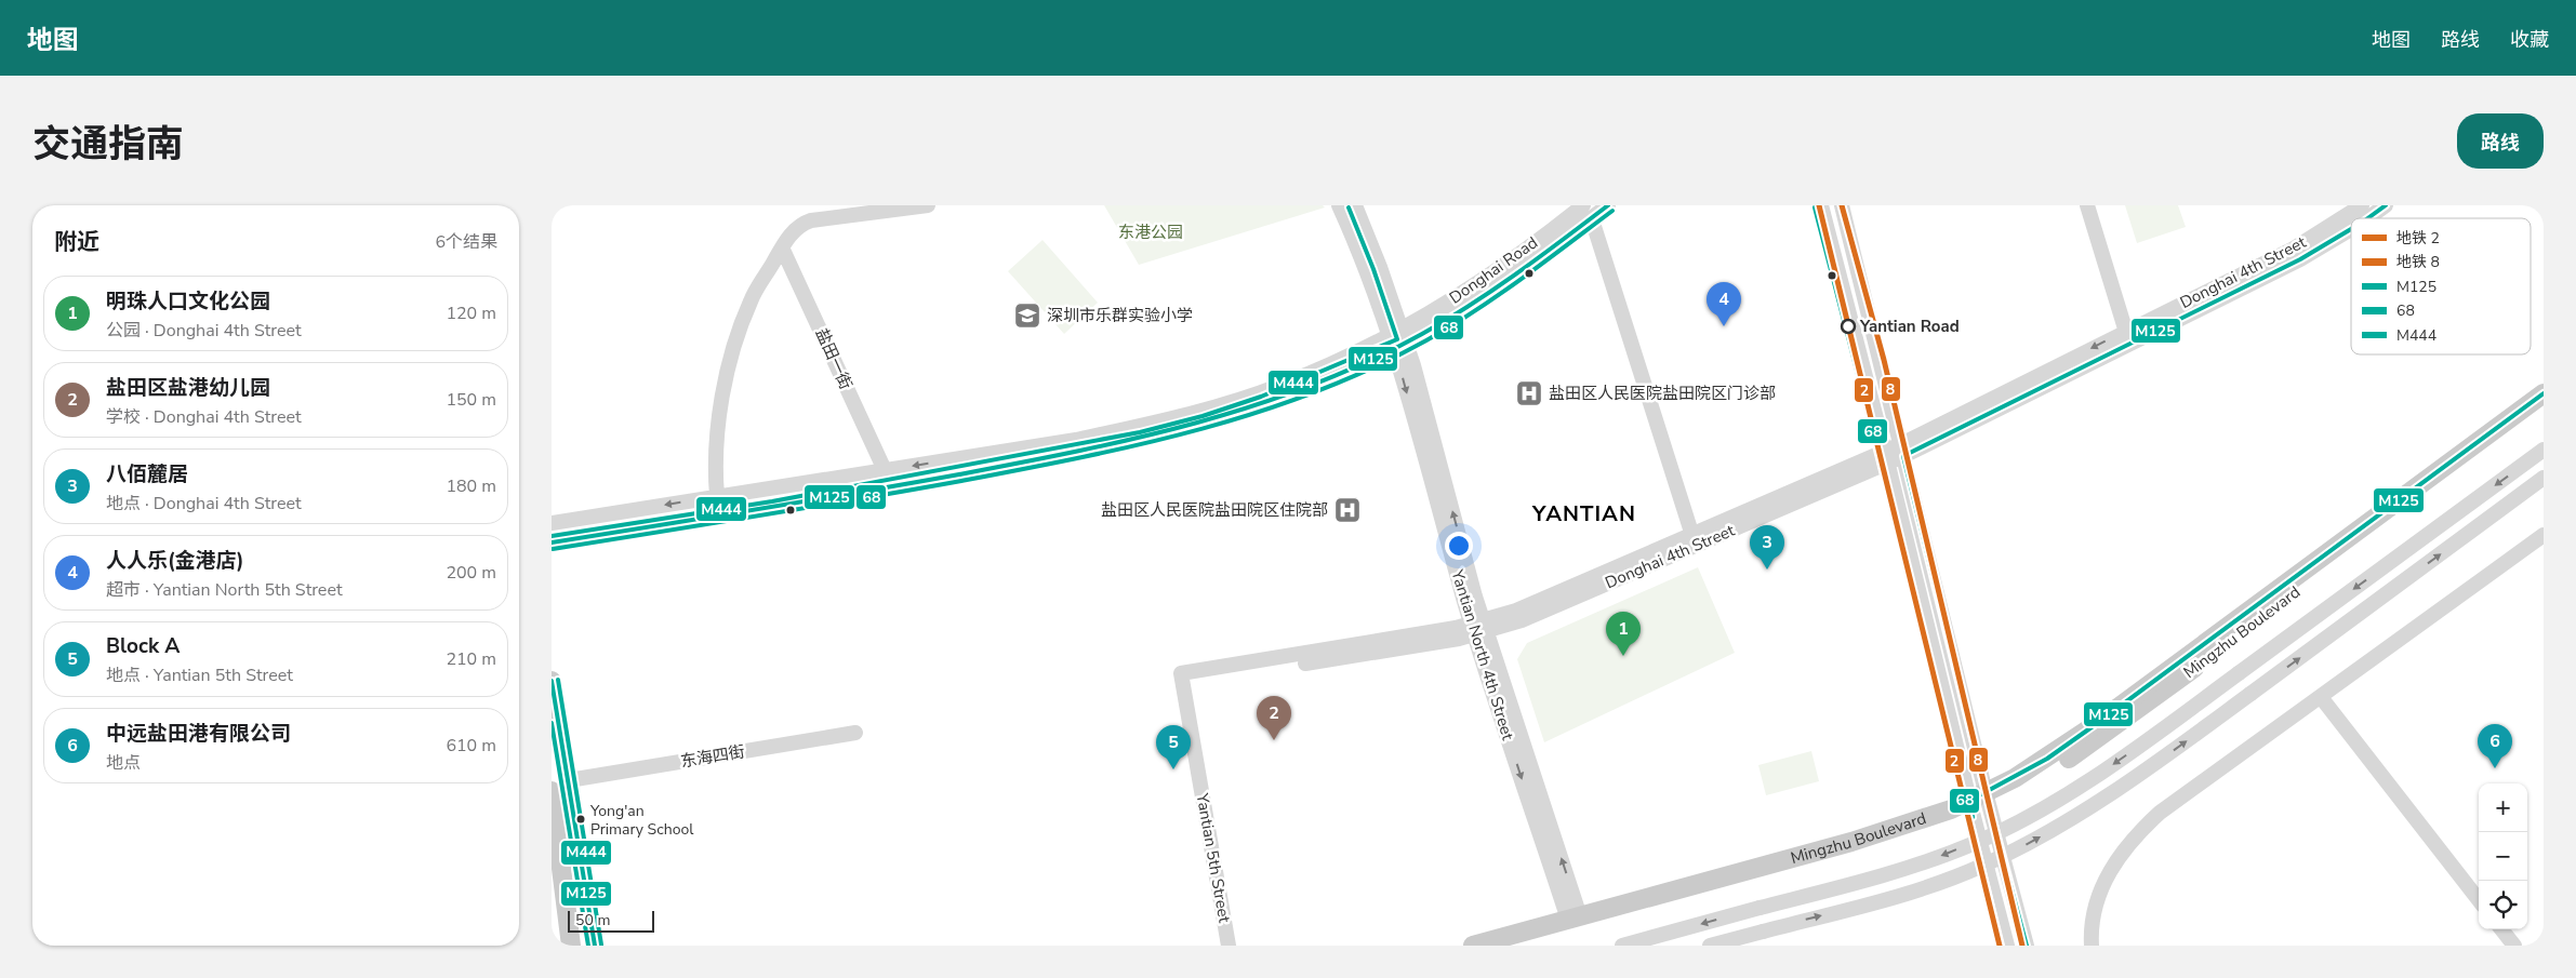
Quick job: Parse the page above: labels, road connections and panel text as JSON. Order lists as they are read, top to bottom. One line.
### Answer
{"streets":{"main road":["Mingzhu Boulevard"],"street":["Donghai Road","Donghai 4th Street","盐田一街","Yantian North 4th Street","东海四街","Yantian 5th Street"]},"crossings":[["Donghai Road","盐田一街"],["Donghai Road","Yantian North 4th Street"],["Donghai 4th Street","Yantian North 4th Street"],["Donghai 4th Street","Yantian 5th Street"],["Mingzhu Boulevard","Yantian North 4th Street"]],"districts":["YANTIAN"],"parks":["东港公园"],"places":{"school or university":["深圳市乐群实验小学"],"other":["Yantian Road","Yong'an Primary School"],"hospital":["盐田区人民医院盐田院区门诊部","盐田区人民医院盐田院区住院部"]},"lines":["metro line 2","metro line 8","transit line M125","transit line 68","transit line M444"],"legend":["地铁 2","地铁 8","M125","68","M444"],"scale_bar":"50 m","page":{"header":"地图","nav":["地图","路线","收藏"],"title":"交通指南","buttons":"路线","heading":["附近","6个结果"],"list":[{"mark":"1","name":"明珠人口文化公园","note":"公园 · Donghai 4th Street","value":"120 m"},{"mark":"2","name":"盐田区盐港幼儿园","note":"学校 · Donghai 4th Street","value":"150 m"},{"mark":"3","name":"八佰麓居","note":"地点 · Donghai 4th Street","value":"180 m"},{"mark":"4","name":"人人乐(金港店)","note":"超市 · Yantian North 5th Street","value":"200 m"},{"mark":"5","name":"Block A","note":"地点 · Yantian 5th Street","value":"210 m"},{"mark":"6","name":"中远盐田港有限公司","note":"地点","value":"610 m"}],"pins":["4","3","1","2","6","5"],"map_buttons":["+","−"],"scale":"50 m"}}
